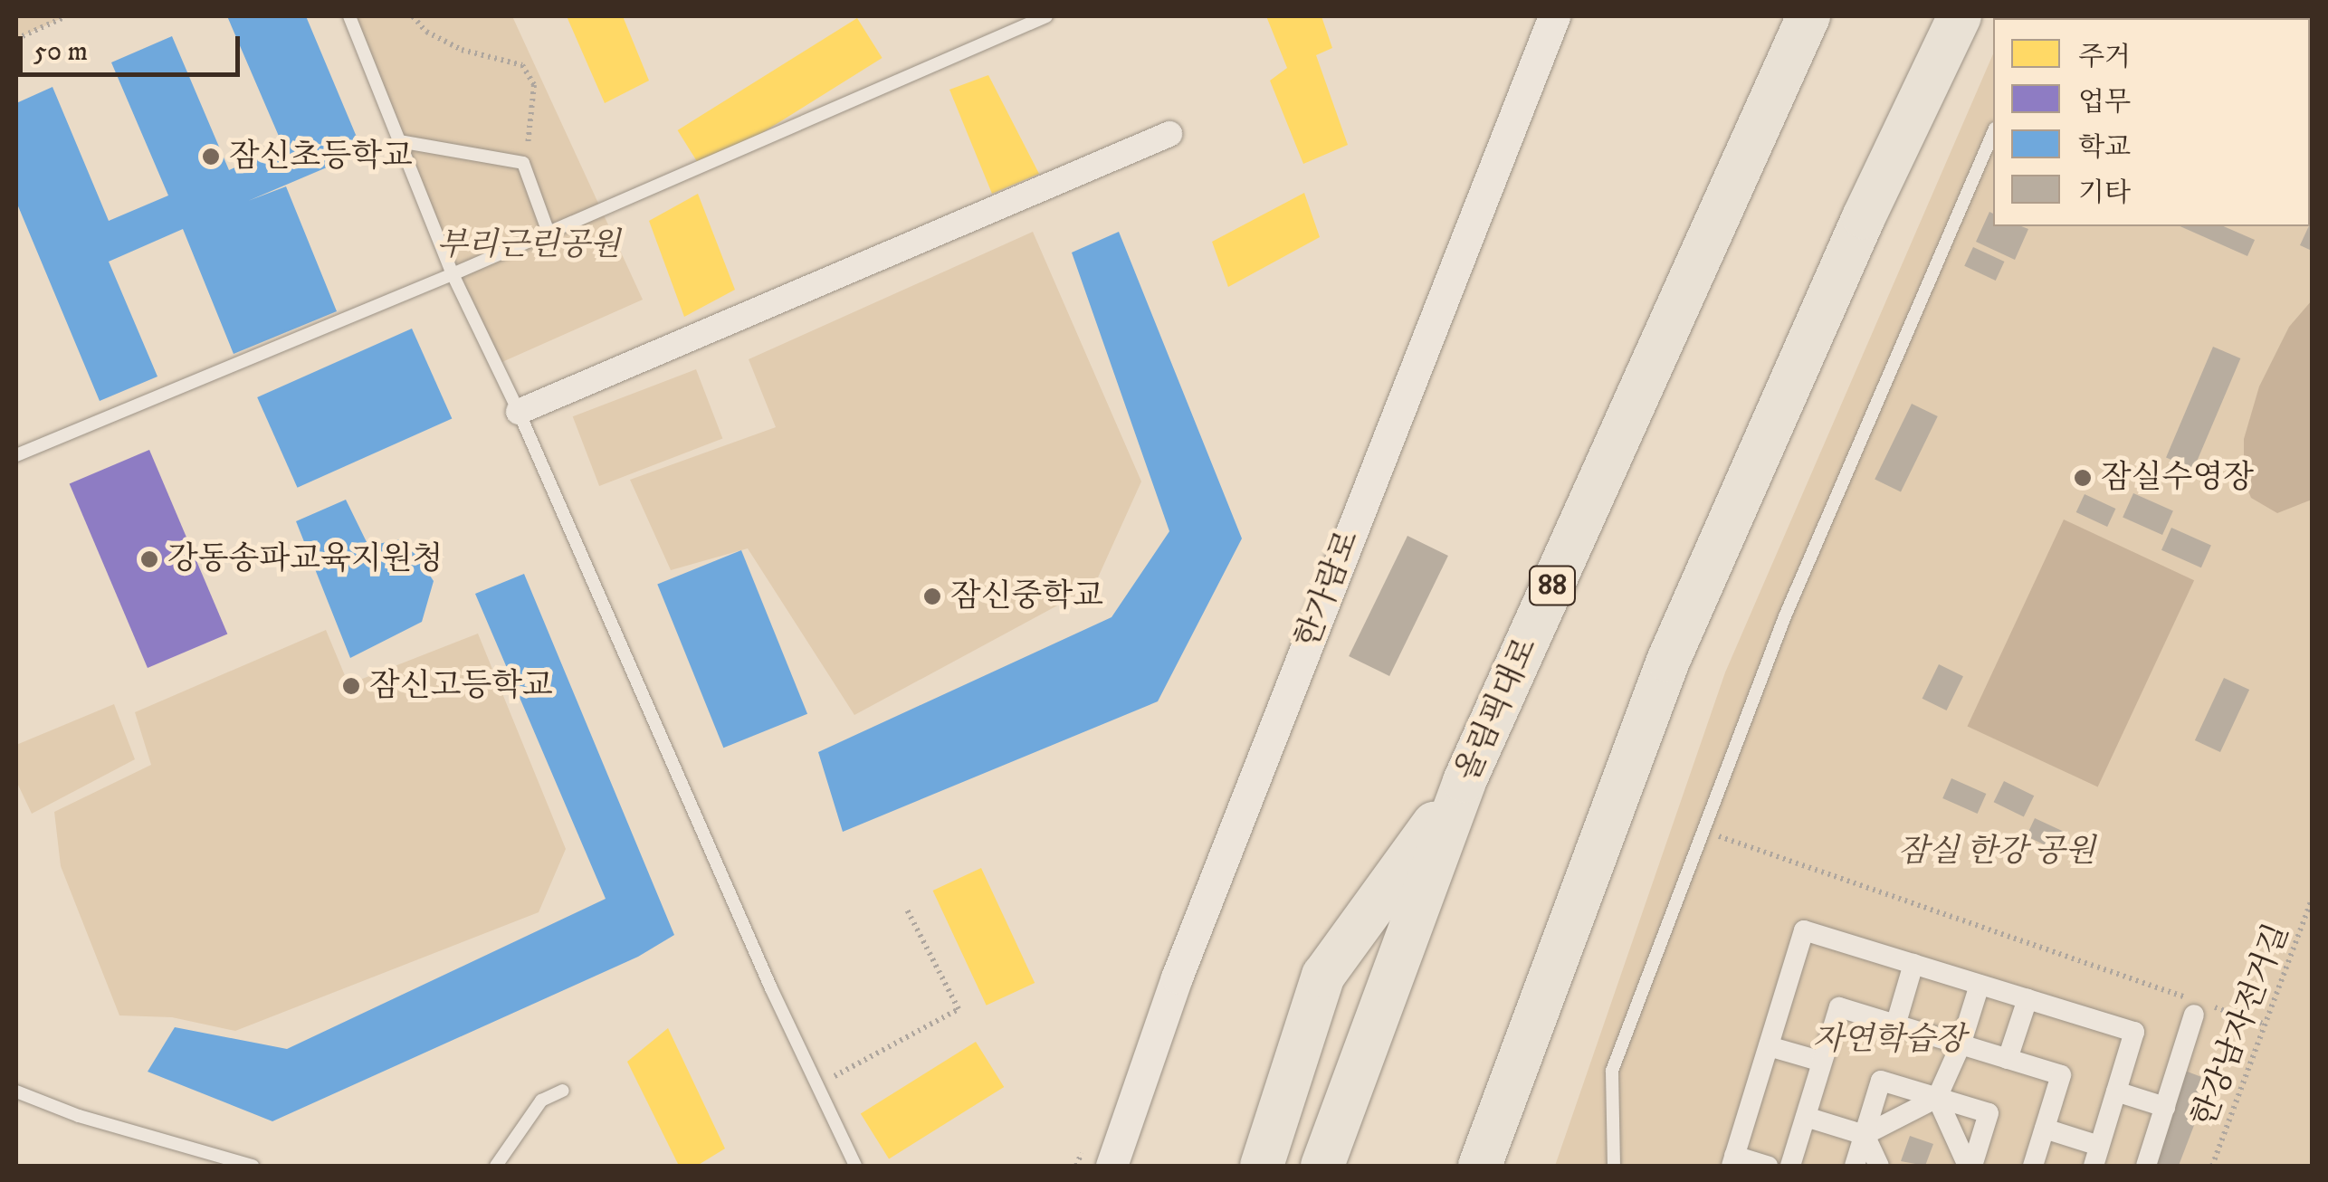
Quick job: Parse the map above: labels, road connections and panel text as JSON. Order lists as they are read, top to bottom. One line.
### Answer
{"streets":{"highway":["88","올림픽대로"],"street":["한가람로"],"path":["한강남자전거길"]},"parks":["부리근린공원","잠실 한강 공원","자연학습장"],"places":["잠신초등학교","잠실수영장","강동송파교육지원청","잠신중학교","잠신고등학교"],"legend":["주거","업무","학교","기타"],"scale_bar":"50 m"}
